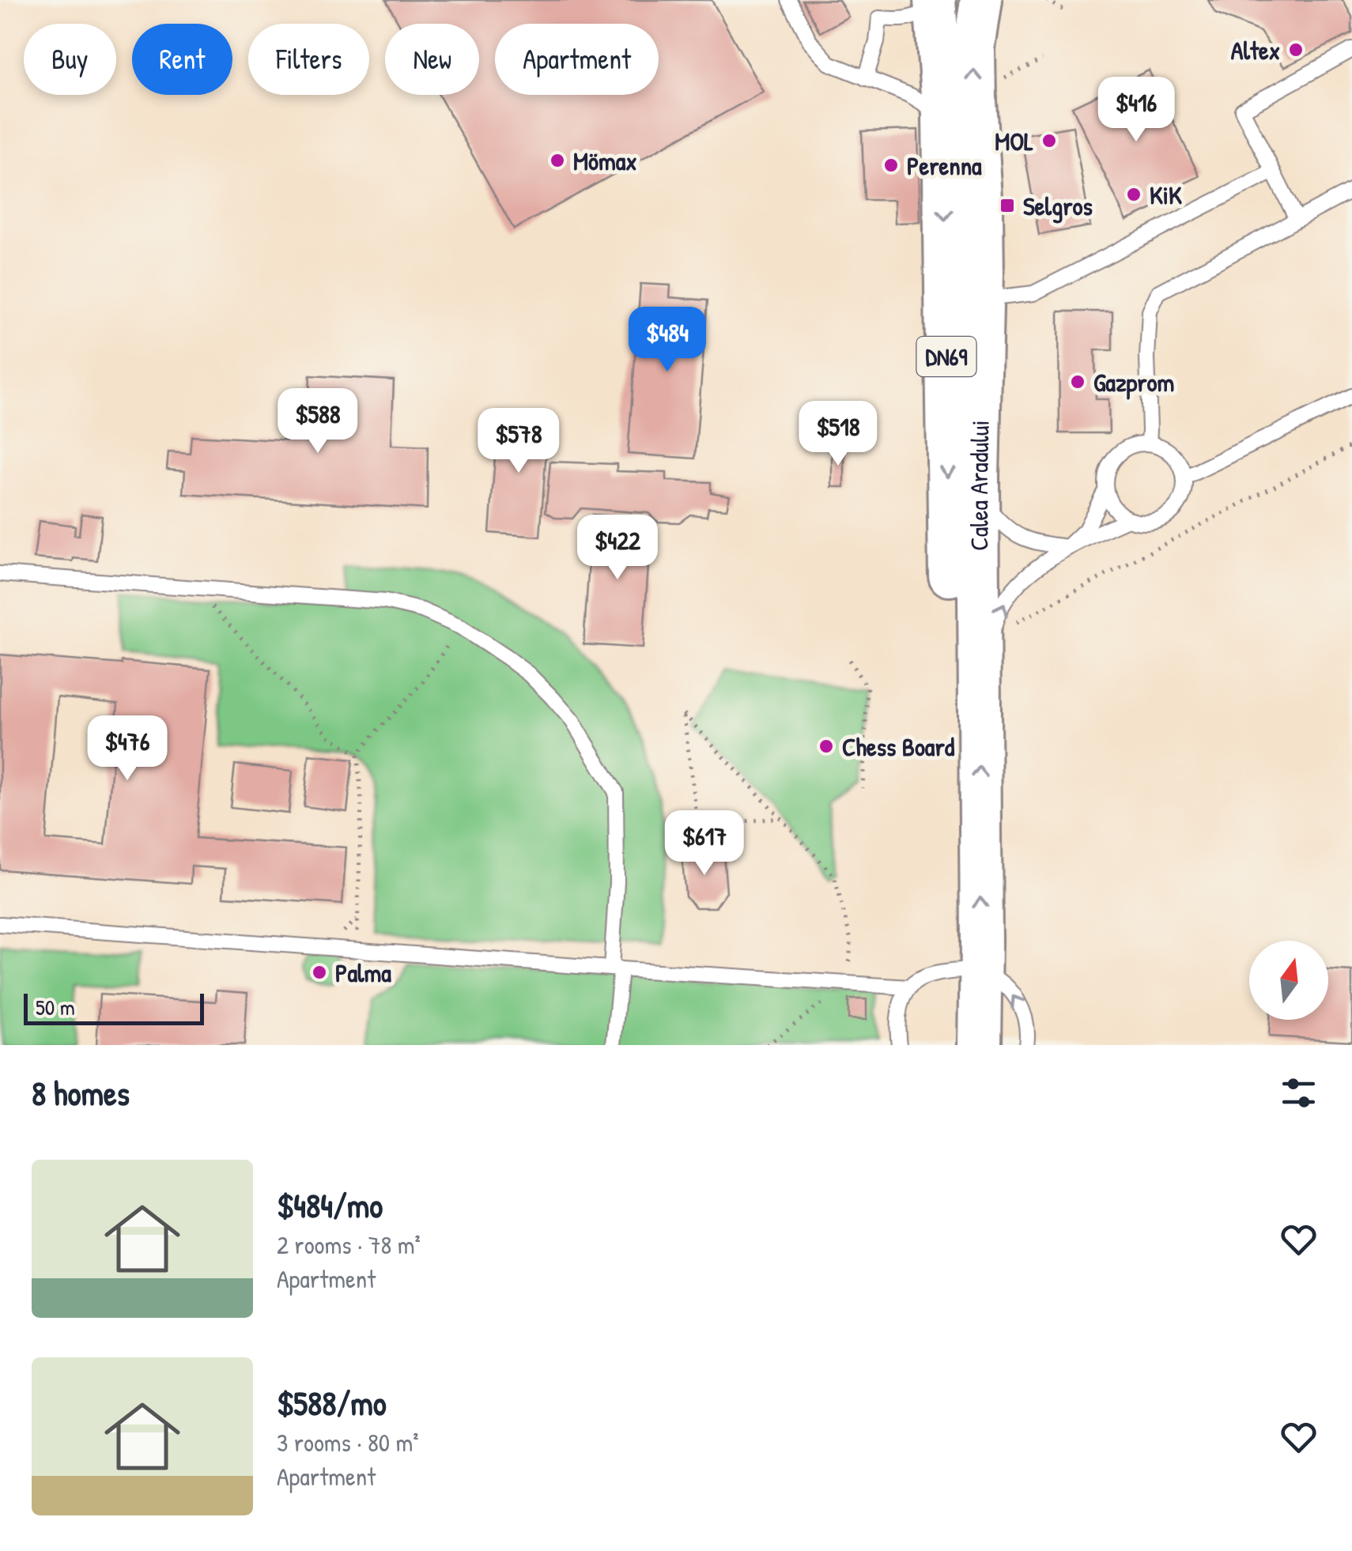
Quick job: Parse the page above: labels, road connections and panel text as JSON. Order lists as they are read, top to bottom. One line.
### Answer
{"streets":{"main road":["DN69","Calea Aradului"]},"places":{"other":["Altex","MOL","Mömax","Perenna","KiK","Gazprom","Chess Board","Palma"],"transit":["Selgros"]},"scale_bar":"50 m","north":"top","page":{"chip":["Buy","Rent","Filters","New","Apartment"],"price":["$416","$484","$588","$518","$578","$422","$476","$617"],"scale":"50 m","heading":"8 homes","list":[{"name":"$484/mo","note":"2 rooms · 78 m² · Apartment"},{"name":"$588/mo","note":"3 rooms · 80 m² · Apartment"}]}}
